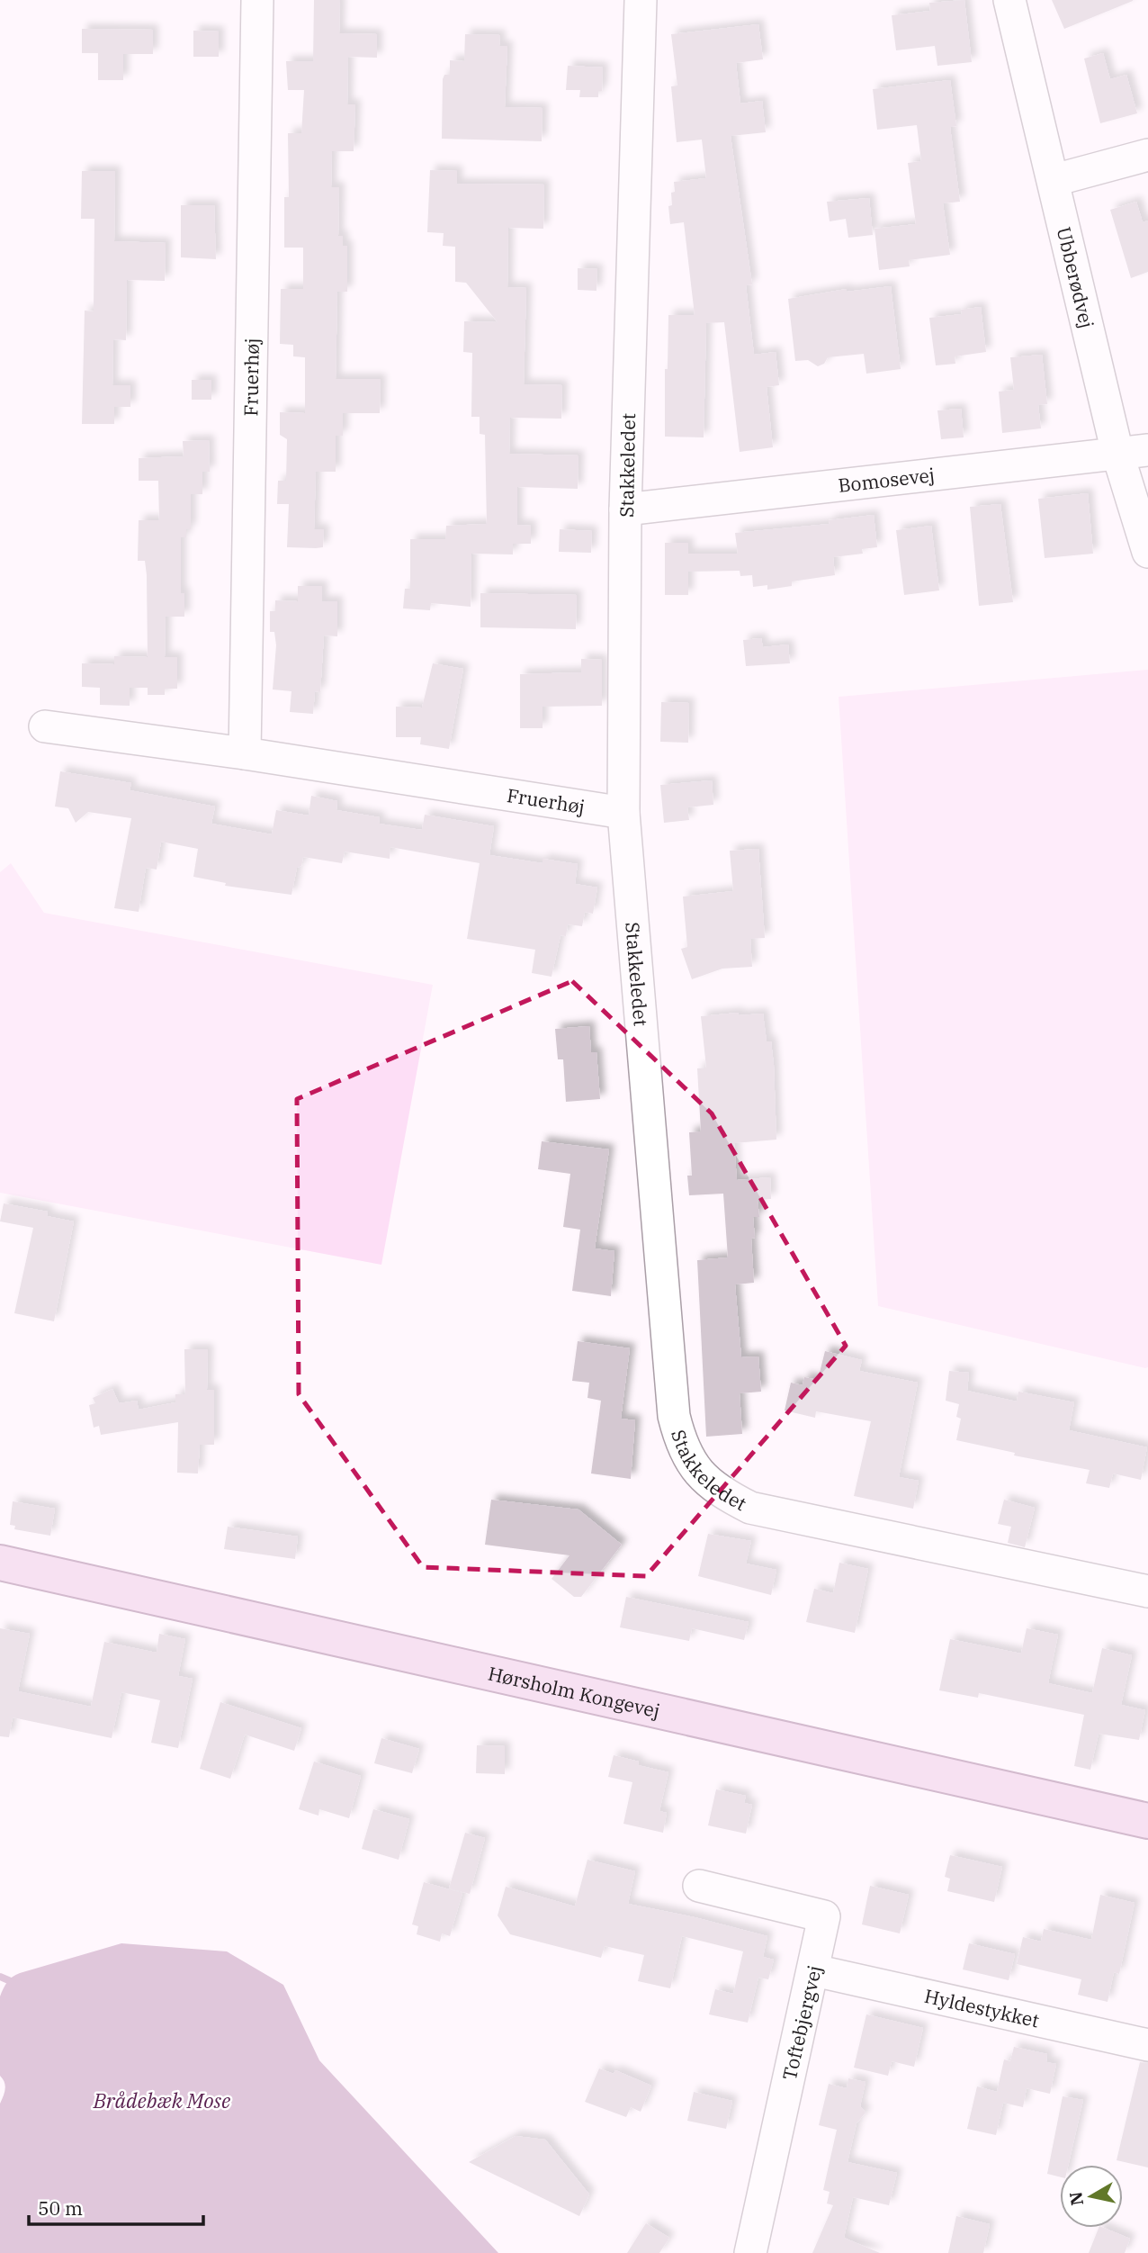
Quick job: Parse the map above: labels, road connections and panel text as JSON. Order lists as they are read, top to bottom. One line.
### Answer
{"streets":{"main road":["Hørsholm Kongevej"],"street":["Ubberødvej","Fruerhøj","Stakkeledet","Bomosevej","Hyldestykket","Toftebjergvej"]},"crossings":[["Ubberødvej","Bomosevej"],["Fruerhøj","Stakkeledet"],["Stakkeledet","Bomosevej"],["Hyldestykket","Toftebjergvej"]],"water":["Brådebæk Mose"],"scale_bar":"50 m","north":"left"}
